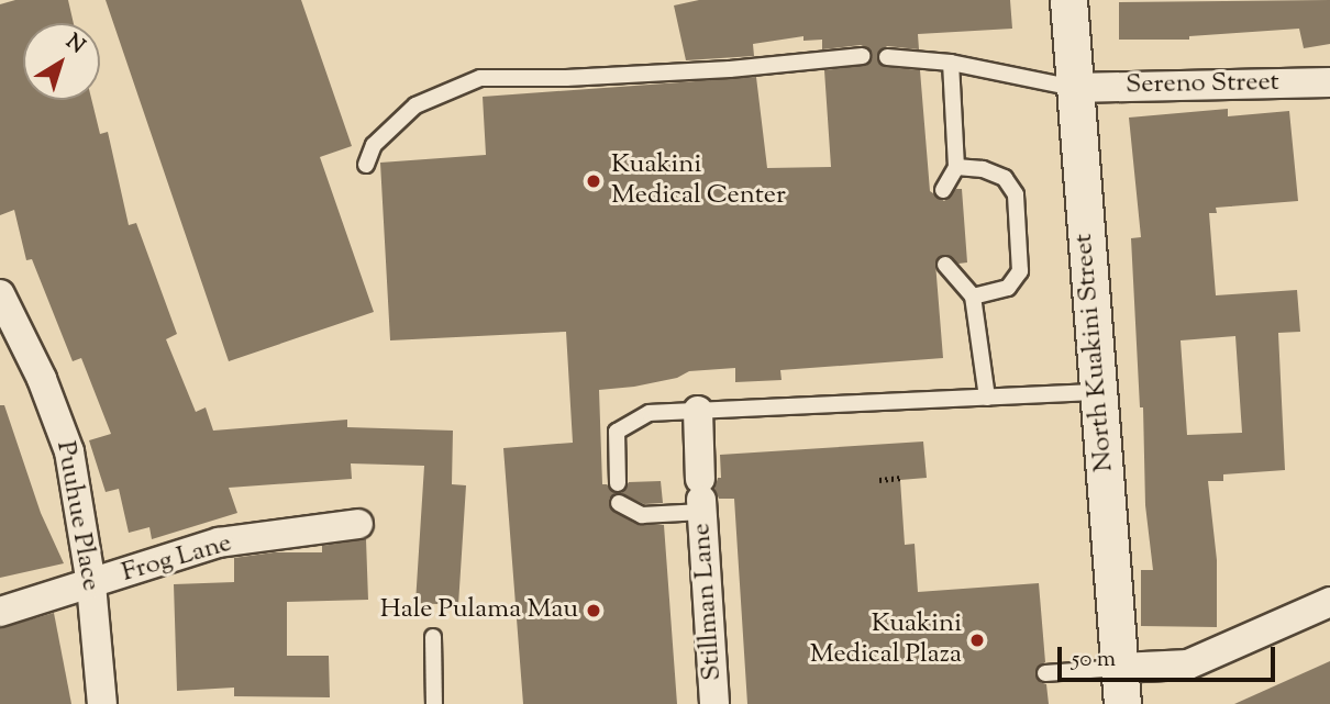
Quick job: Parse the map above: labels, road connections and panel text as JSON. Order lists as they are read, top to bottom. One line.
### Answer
{"streets":{"street":["Sereno Street","North Kuakini Street","Puuhue Place","Frog Lane","Stillman Lane"]},"crossings":[["Sereno Street","North Kuakini Street"],["Puuhue Place","Frog Lane"]],"places":["Kuakini Medical Center","Hale Pulama Mau","Kuakini Medical Plaza"],"scale_bar":"50 m","north":"top right"}
